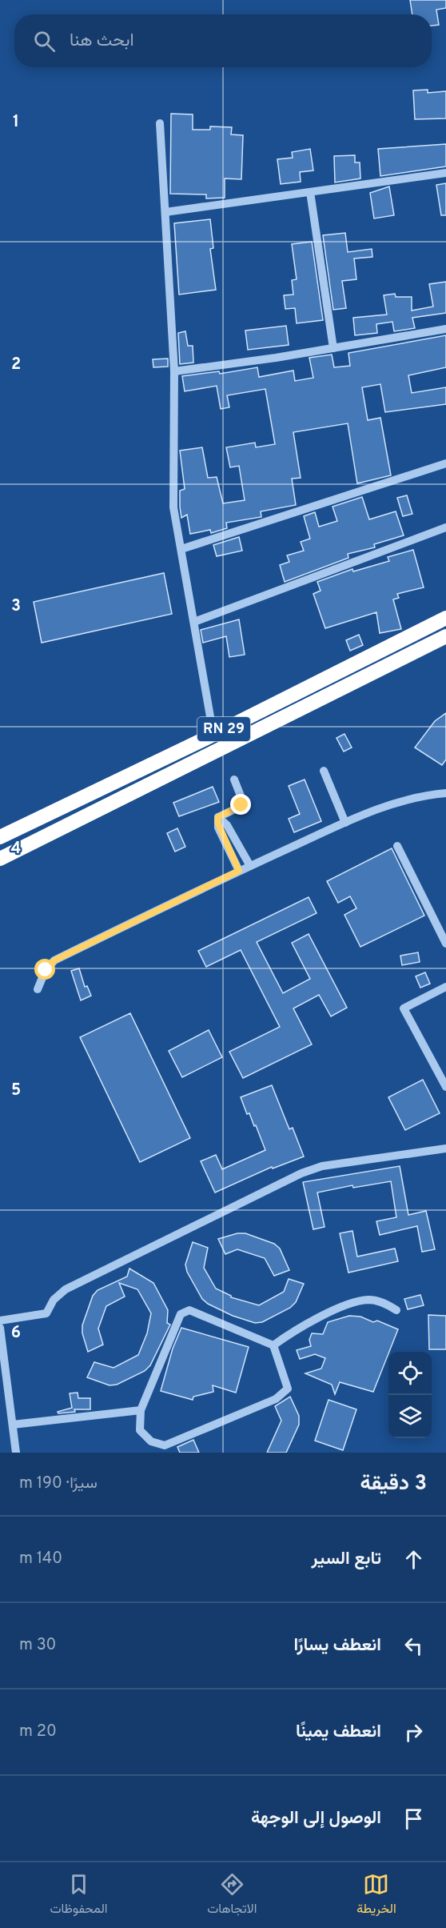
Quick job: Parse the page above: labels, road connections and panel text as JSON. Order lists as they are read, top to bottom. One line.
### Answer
{"streets":{"highway":["RN 29"]},"page":{"search":"ابحث هنا","heading":["3 دقيقة","سيرًا · 190 m"],"list":[["تابع السير","140 m"],["انعطف يسارًا","30 m"],["انعطف يمينًا","20 m"],"الوصول إلى الوجهة"],"nav":["الخريطة","الاتجاهات","المحفوظات"]},"grid":{"rows":["1","2","3","4","5","6"]}}
